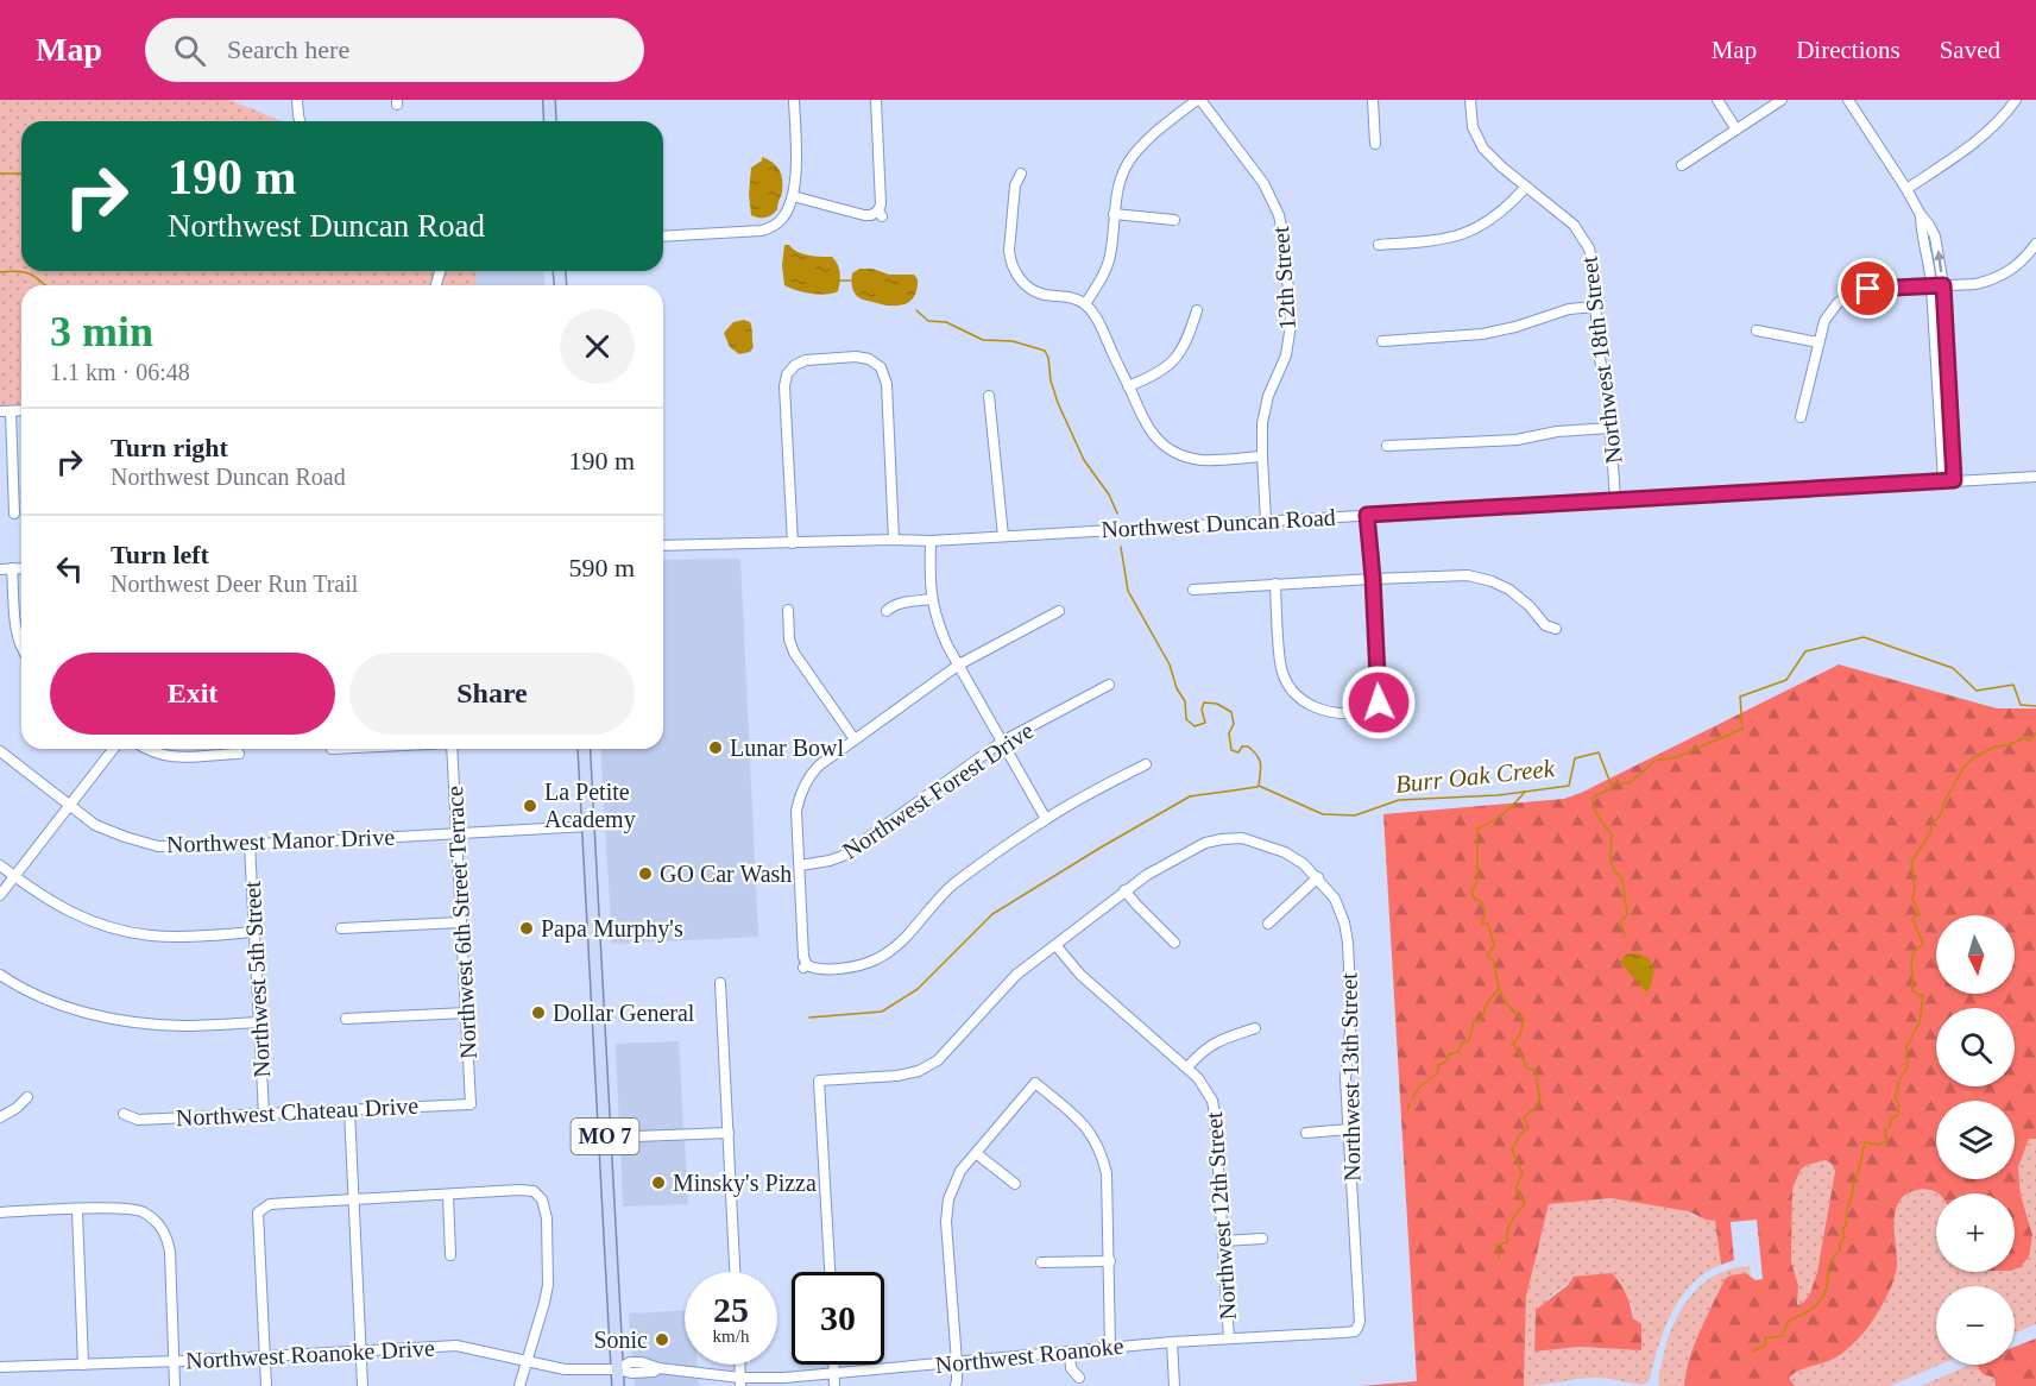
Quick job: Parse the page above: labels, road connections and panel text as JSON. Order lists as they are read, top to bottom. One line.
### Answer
{"streets":{"main road":["MO 7"],"street":["12th Street","Northwest 18th Street","Northwest Duncan Road","Northwest Forest Drive","Northwest Manor Drive","Northwest 6th Street Terrace","Northwest 5th Street","Northwest 13th Street","Northwest Chateau Drive","Northwest 12th Street","Northwest Roanoke Drive","Northwest Roanoke"]},"crossings":[["12th Street","Northwest Duncan Road"],["Northwest 18th Street","Northwest Duncan Road"],["Northwest Manor Drive","Northwest 6th Street Terrace"],["Northwest Manor Drive","Northwest 5th Street"],["Northwest Manor Drive","MO 7"],["Northwest 6th Street Terrace","Northwest Chateau Drive"],["Northwest 5th Street","Northwest Chateau Drive"],["Northwest 13th Street","Northwest 12th Street"],["Northwest 13th Street","Northwest Roanoke"],["MO 7","Northwest Roanoke Drive"],["MO 7","Northwest Roanoke"],["Northwest 12th Street","Northwest Roanoke"],["Northwest Roanoke Drive","Northwest Roanoke"]],"water":["Burr Oak Creek"],"places":["Lunar Bowl","La Petite Academy","GO Car Wash","Papa Murphy's","Dollar General","Minsky's Pizza","Sonic"],"north":"bottom","page":{"header":"Map","search":"Search here","nav":["Map","Directions","Saved"],"turn":["190 m","Northwest Duncan Road"],"heading":["3 min","1.1 km · 06:48"],"list":[{"name":"Turn right","note":"Northwest Duncan Road","value":"190 m"},{"name":"Turn left","note":"Northwest Deer Run Trail","value":"590 m"}],"buttons":["Exit","Share"],"map_buttons":["+","−"],"speed":"25 km/h","limit":"30"}}
